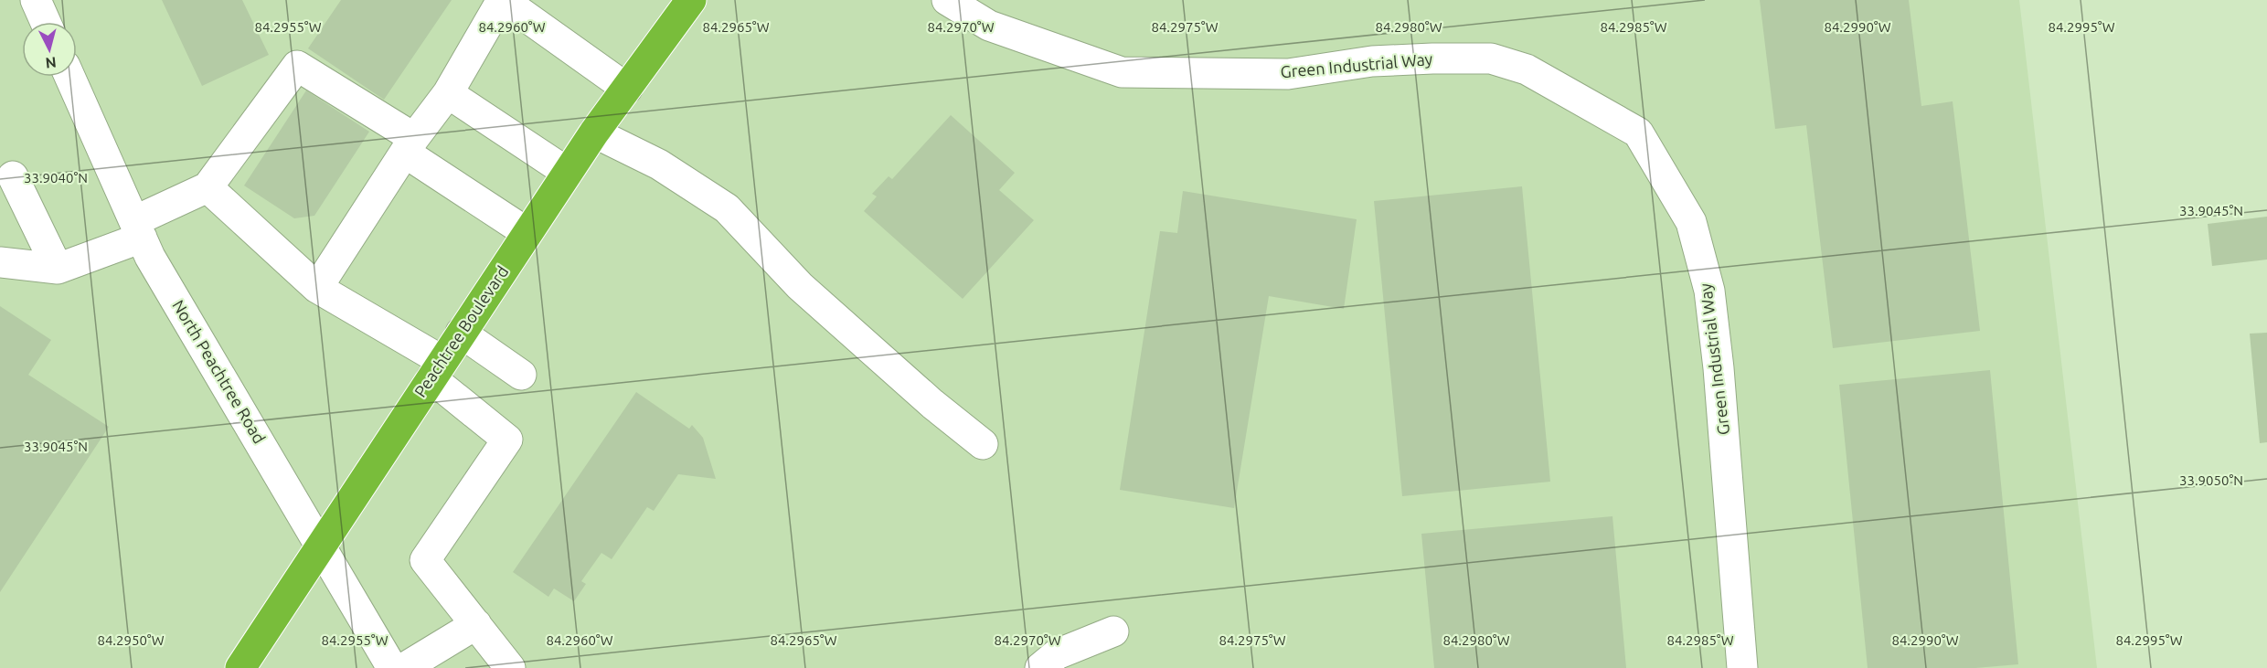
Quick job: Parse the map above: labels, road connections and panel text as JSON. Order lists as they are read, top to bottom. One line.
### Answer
{"streets":{"highway":["Peachtree Boulevard"],"street":["Green Industrial Way","North Peachtree Road"]},"crossings":[["Peachtree Boulevard","North Peachtree Road"]],"north":"bottom","coordinates":["84.2955°W","84.2960°W","84.2965°W","84.2970°W","84.2975°W","84.2980°W","84.2985°W","84.2990°W","84.2995°W","33.9040°N","33.9045°N","33.9050°N","84.2950°W"]}
